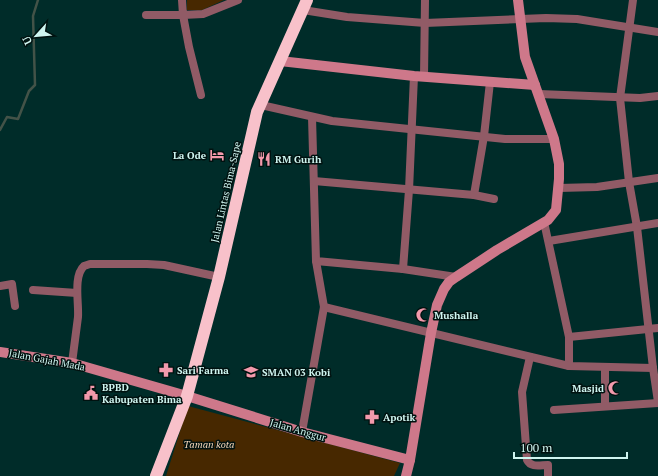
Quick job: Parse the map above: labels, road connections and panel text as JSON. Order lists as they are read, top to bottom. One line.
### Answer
{"streets":{"highway":["Jalan Lintas Bima-Sape"],"street":["Jalan Gajah Mada","Jalan Anggur"]},"crossings":[["Jalan Lintas Bima-Sape","Jalan Gajah Mada"],["Jalan Lintas Bima-Sape","Jalan Anggur"],["Jalan Gajah Mada","Jalan Anggur"]],"parks":["Taman kota"],"places":{"hotel":["La Ode"],"restaurant":["RM Gurih"],"mosque":["Mushalla","Masjid"],"pharmacy":["Sari Farma","Apotik"],"school or university":["SMAN 03 Kobi"],"public building":["BPBD Kabupaten Bima"]},"scale_bar":"100 m","north":"bottom left"}
